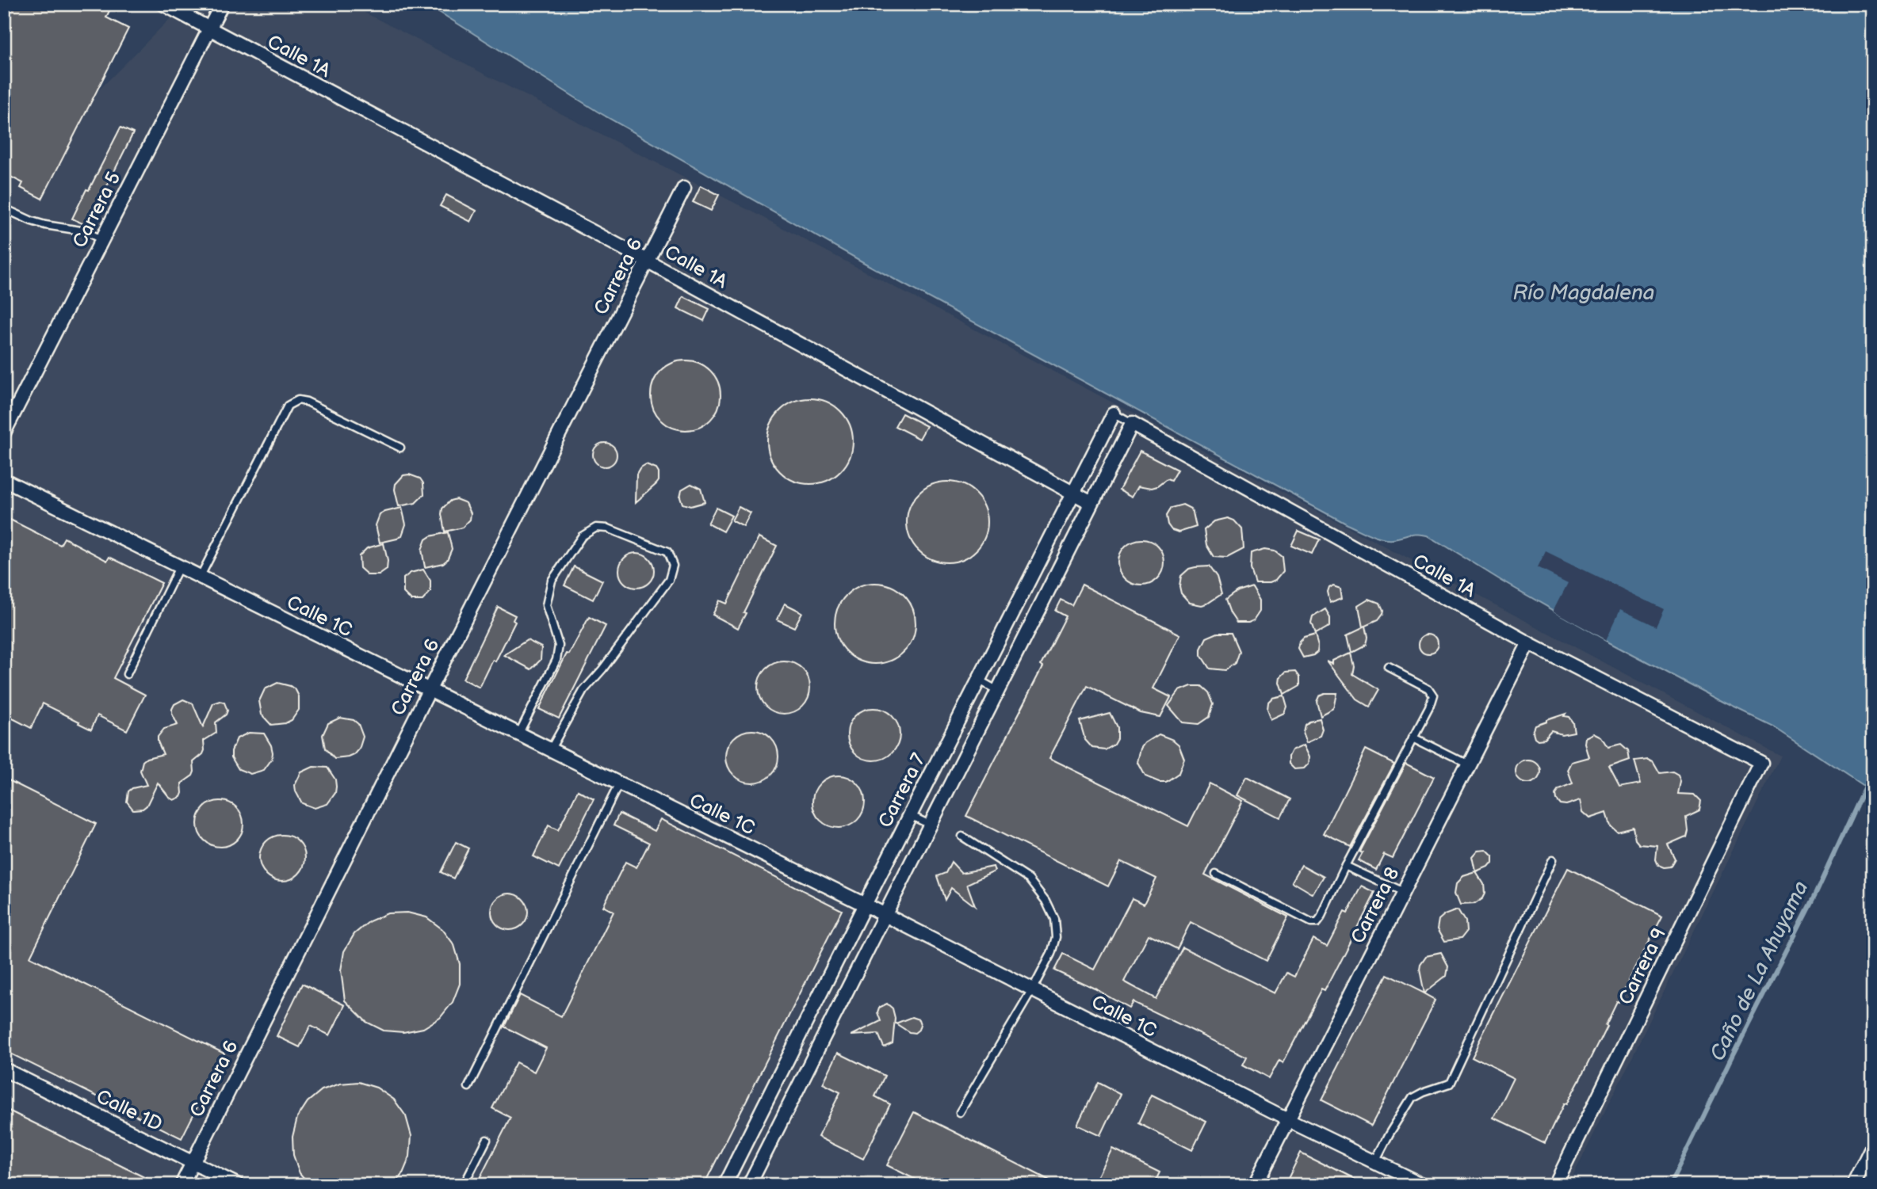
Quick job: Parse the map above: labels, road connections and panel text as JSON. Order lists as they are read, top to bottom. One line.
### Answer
{"streets":{"street":["Calle 1A","Carrera 5","Carrera 6","Calle 1C","Carrera 7","Carrera 8","Carrera 9","Calle 1D"]},"crossings":[["Calle 1A","Carrera 5"],["Calle 1A","Carrera 6"],["Calle 1A","Carrera 7"],["Calle 1A","Carrera 8"],["Calle 1A","Carrera 9"],["Carrera 6","Calle 1C"],["Carrera 6","Calle 1D"],["Calle 1C","Carrera 7"],["Calle 1C","Carrera 8"]],"water":["Río Magdalena","Caño de La Ahuyama"]}
